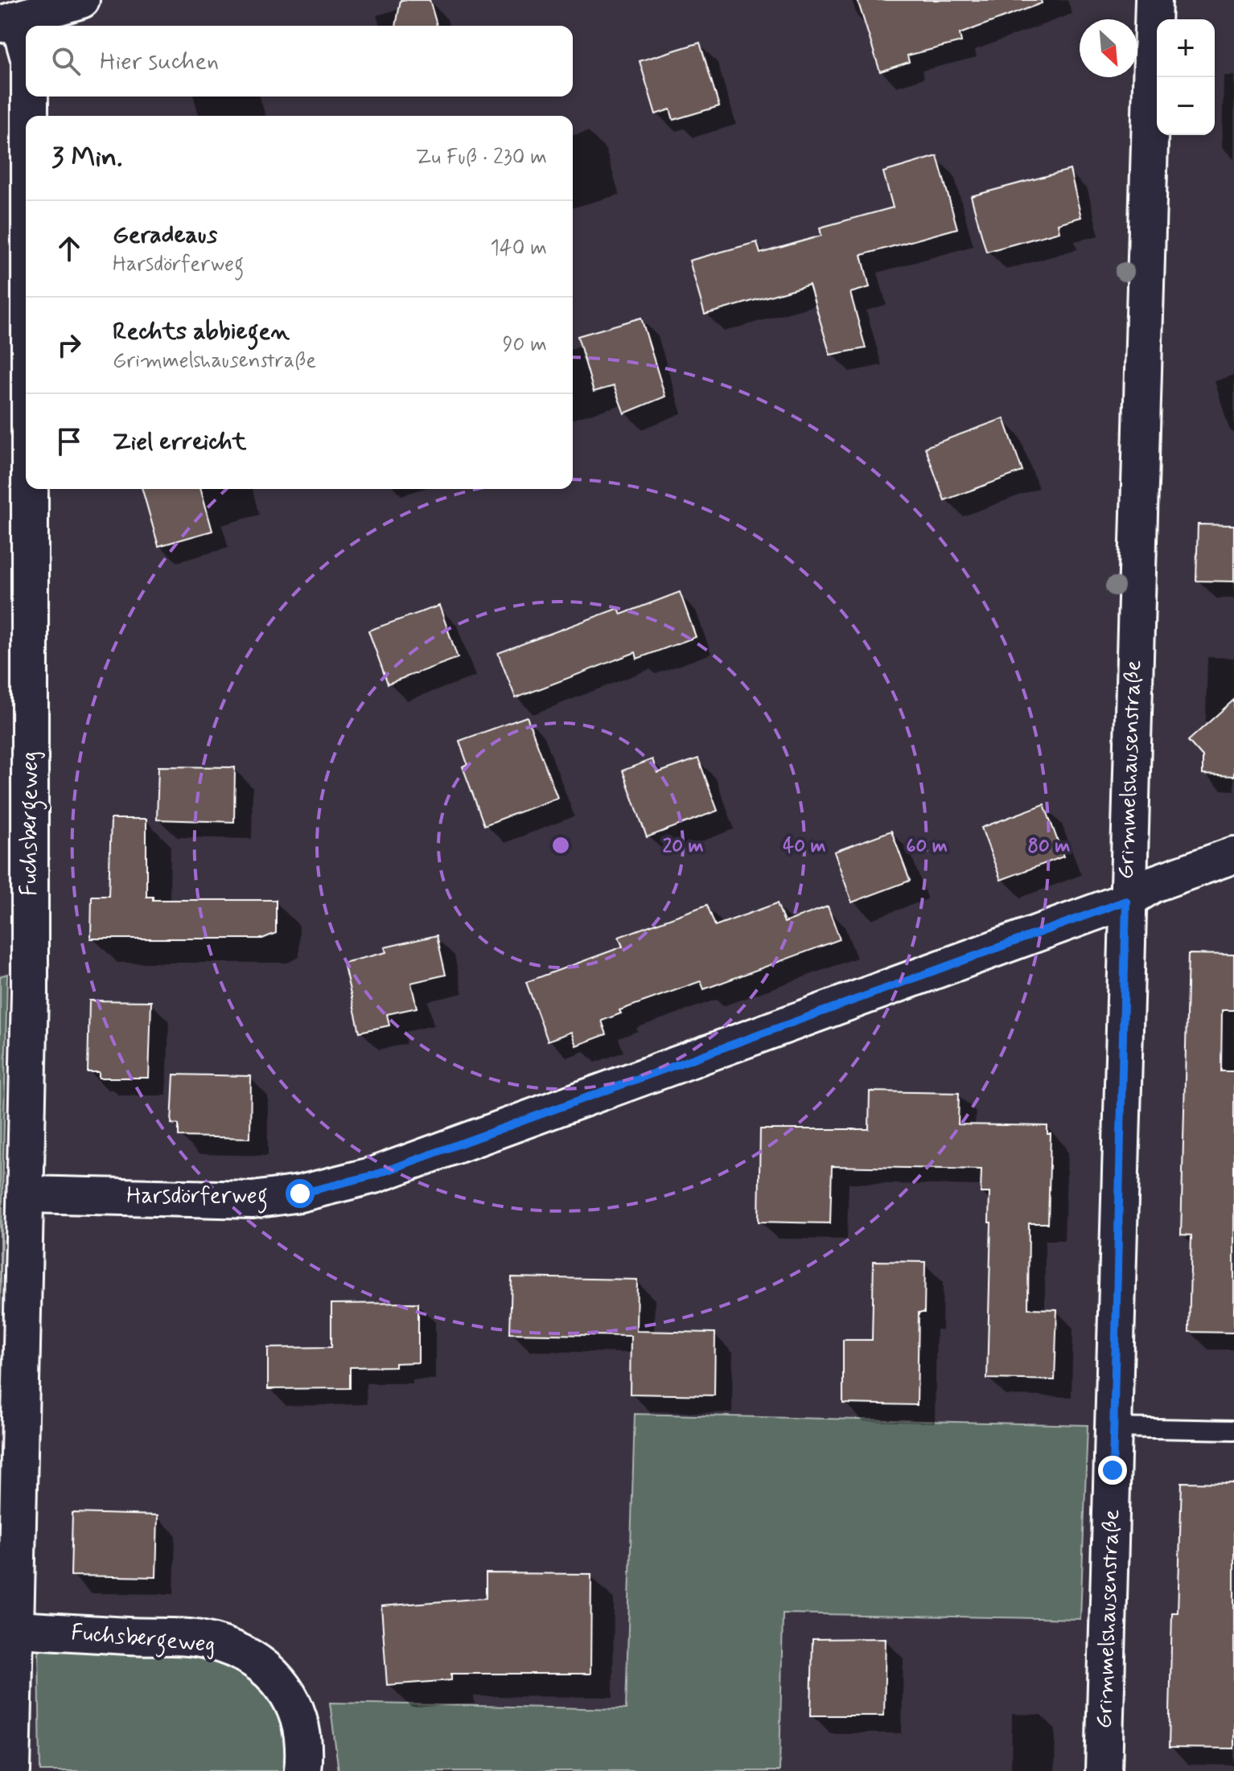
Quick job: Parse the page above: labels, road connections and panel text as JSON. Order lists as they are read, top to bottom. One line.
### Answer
{"streets":{"street":["Grimmelshausenstraße","Fuchsbergeweg","Harsdörferweg"]},"crossings":[["Grimmelshausenstraße","Harsdörferweg"],["Fuchsbergeweg","Harsdörferweg"]],"north":"bottom right","page":{"map_buttons":["+","−"],"search":"Hier suchen","heading":["3 Min.","Zu Fuß · 230 m"],"list":[["Geradeaus","Harsdörferweg","140 m"],["Rechts abbiegen","Grimmelshausenstraße","90 m"],"Ziel erreicht"]},"rings":["20 m","40 m","60 m","80 m"]}
